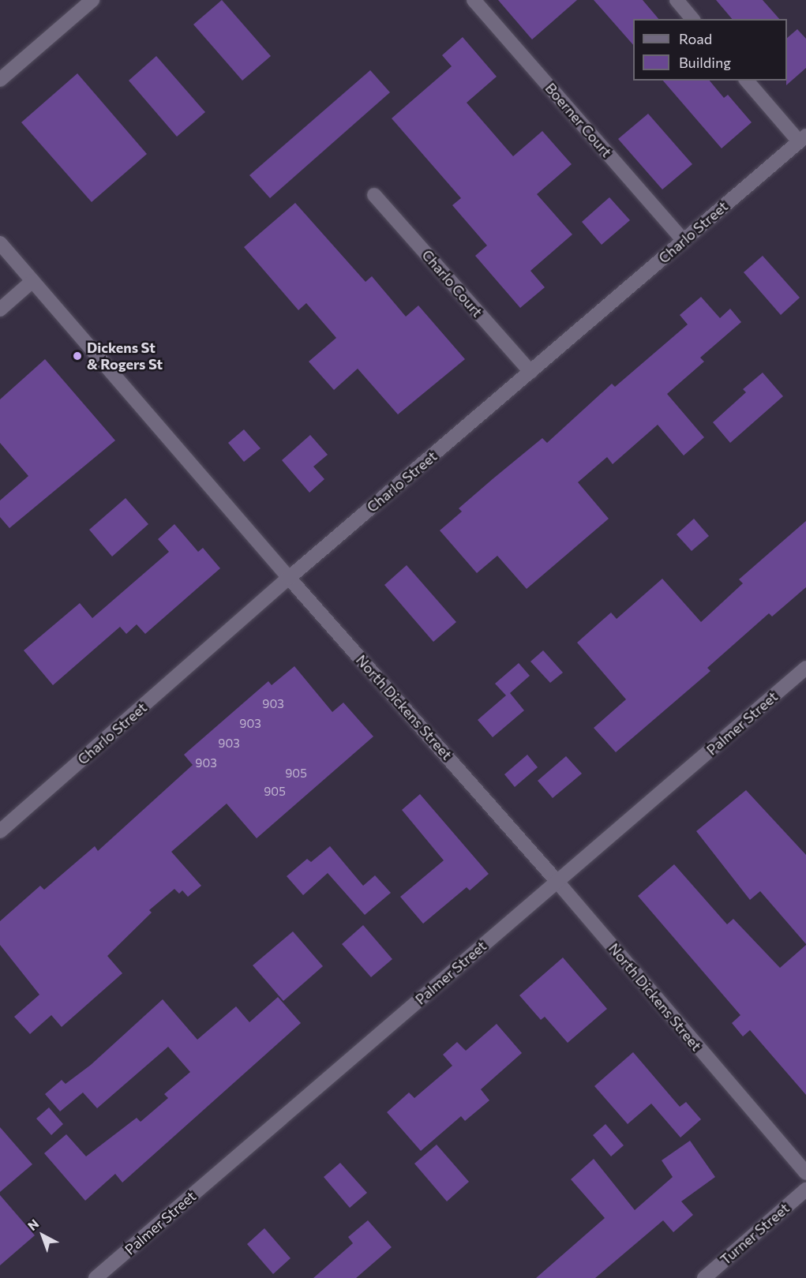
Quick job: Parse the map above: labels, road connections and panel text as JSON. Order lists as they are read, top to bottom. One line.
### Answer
{"streets":{"street":["Boerner Court","Charlo Street","Charlo Court","North Dickens Street","Palmer Street","Turner Street"]},"crossings":[["Boerner Court","Charlo Street"],["Charlo Street","Charlo Court"],["Charlo Street","North Dickens Street"],["North Dickens Street","Palmer Street"]],"places":["Dickens St & Rogers St"],"house_numbers":["903","903","903","903","905","905"],"legend":["Road","Building"],"north":"top left"}
